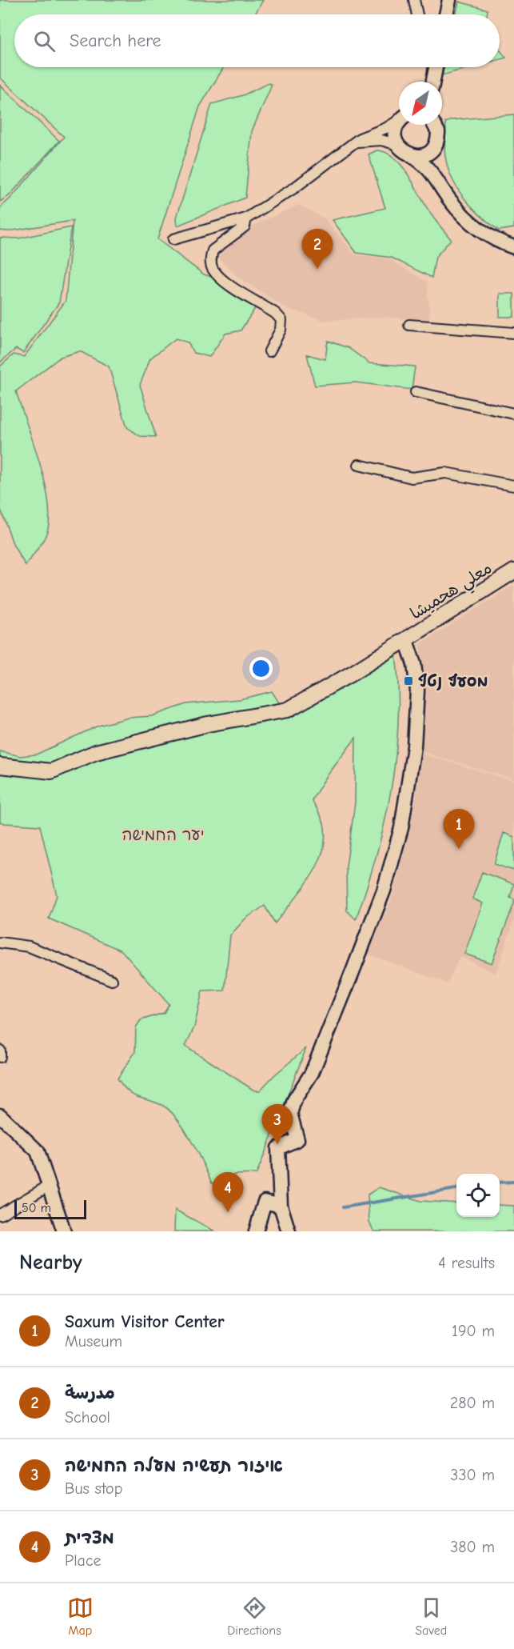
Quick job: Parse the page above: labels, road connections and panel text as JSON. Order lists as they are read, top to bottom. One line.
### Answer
{"streets":{"main road":["معلي هحميشا"]},"parks":["יער החמישה"],"places":{"transit":["מסעף נטף"]},"scale_bar":"50 m","north":"bottom left","page":{"search":"Search here","pins":["2","1","3","4"],"scale":"50 m","heading":["Nearby","4 results"],"list":[{"mark":"1","name":"Saxum Visitor Center","note":"Museum","value":"190 m"},{"mark":"2","name":"مدرسة","note":"School","value":"280 m"},{"mark":"3","name":"איזור תעשיה מעלה החמישה","note":"Bus stop","value":"330 m"},{"mark":"4","name":"מצדית","note":"Place","value":"380 m"}],"nav":["Map","Directions","Saved"]}}
